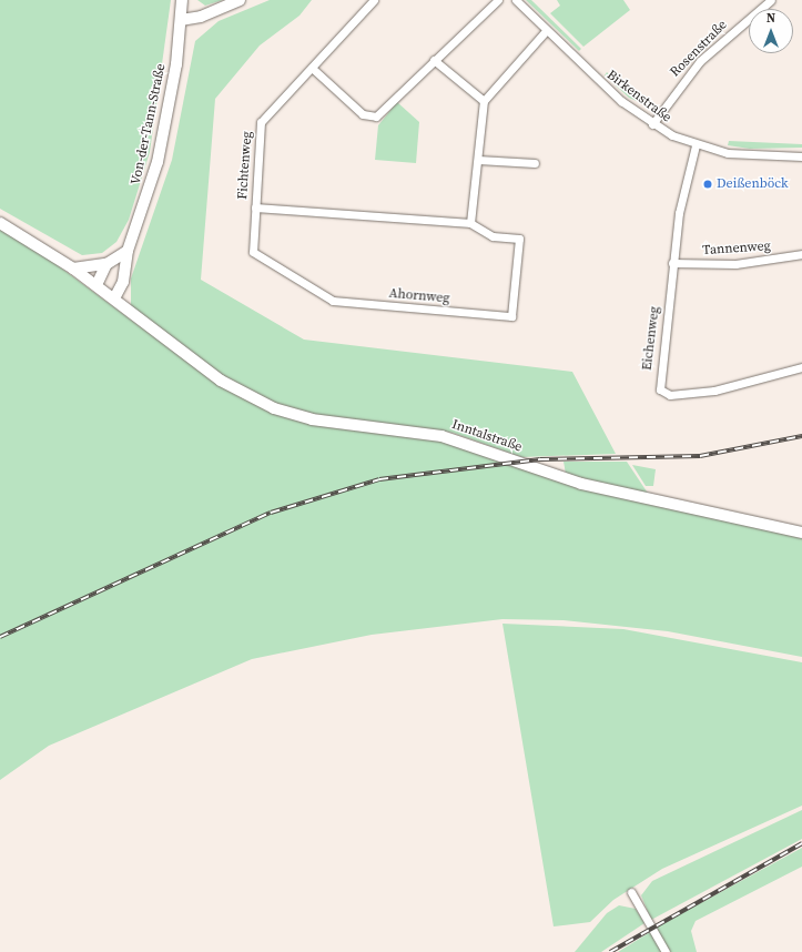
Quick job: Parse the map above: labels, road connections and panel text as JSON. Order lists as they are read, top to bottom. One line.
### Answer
{"streets":{"main road":["Von-der-Tann-Straße","Inntalstraße"],"street":["Rosenstraße","Birkenstraße","Fichtenweg","Tannenweg","Ahornweg","Eichenweg"]},"crossings":[["Rosenstraße","Birkenstraße"],["Birkenstraße","Eichenweg"],["Von-der-Tann-Straße","Inntalstraße"],["Fichtenweg","Ahornweg"],["Tannenweg","Eichenweg"]],"places":["Deißenböck"],"north":"top"}
